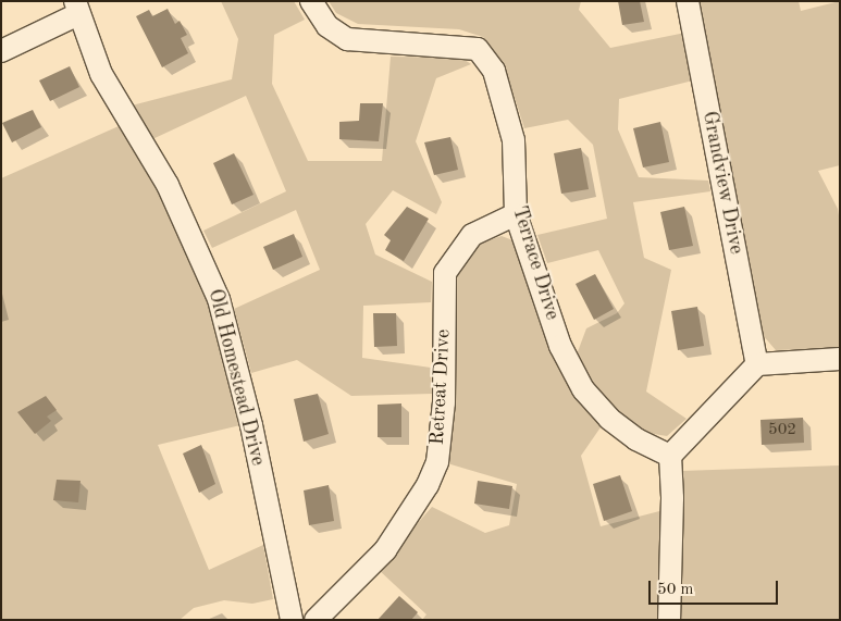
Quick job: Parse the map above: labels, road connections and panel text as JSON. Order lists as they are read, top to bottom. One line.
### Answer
{"streets":{"street":["Grandview Drive","Terrace Drive","Old Homestead Drive","Retreat Drive"]},"crossings":[["Terrace Drive","Retreat Drive"]],"house_numbers":["502"],"scale_bar":"50 m"}
